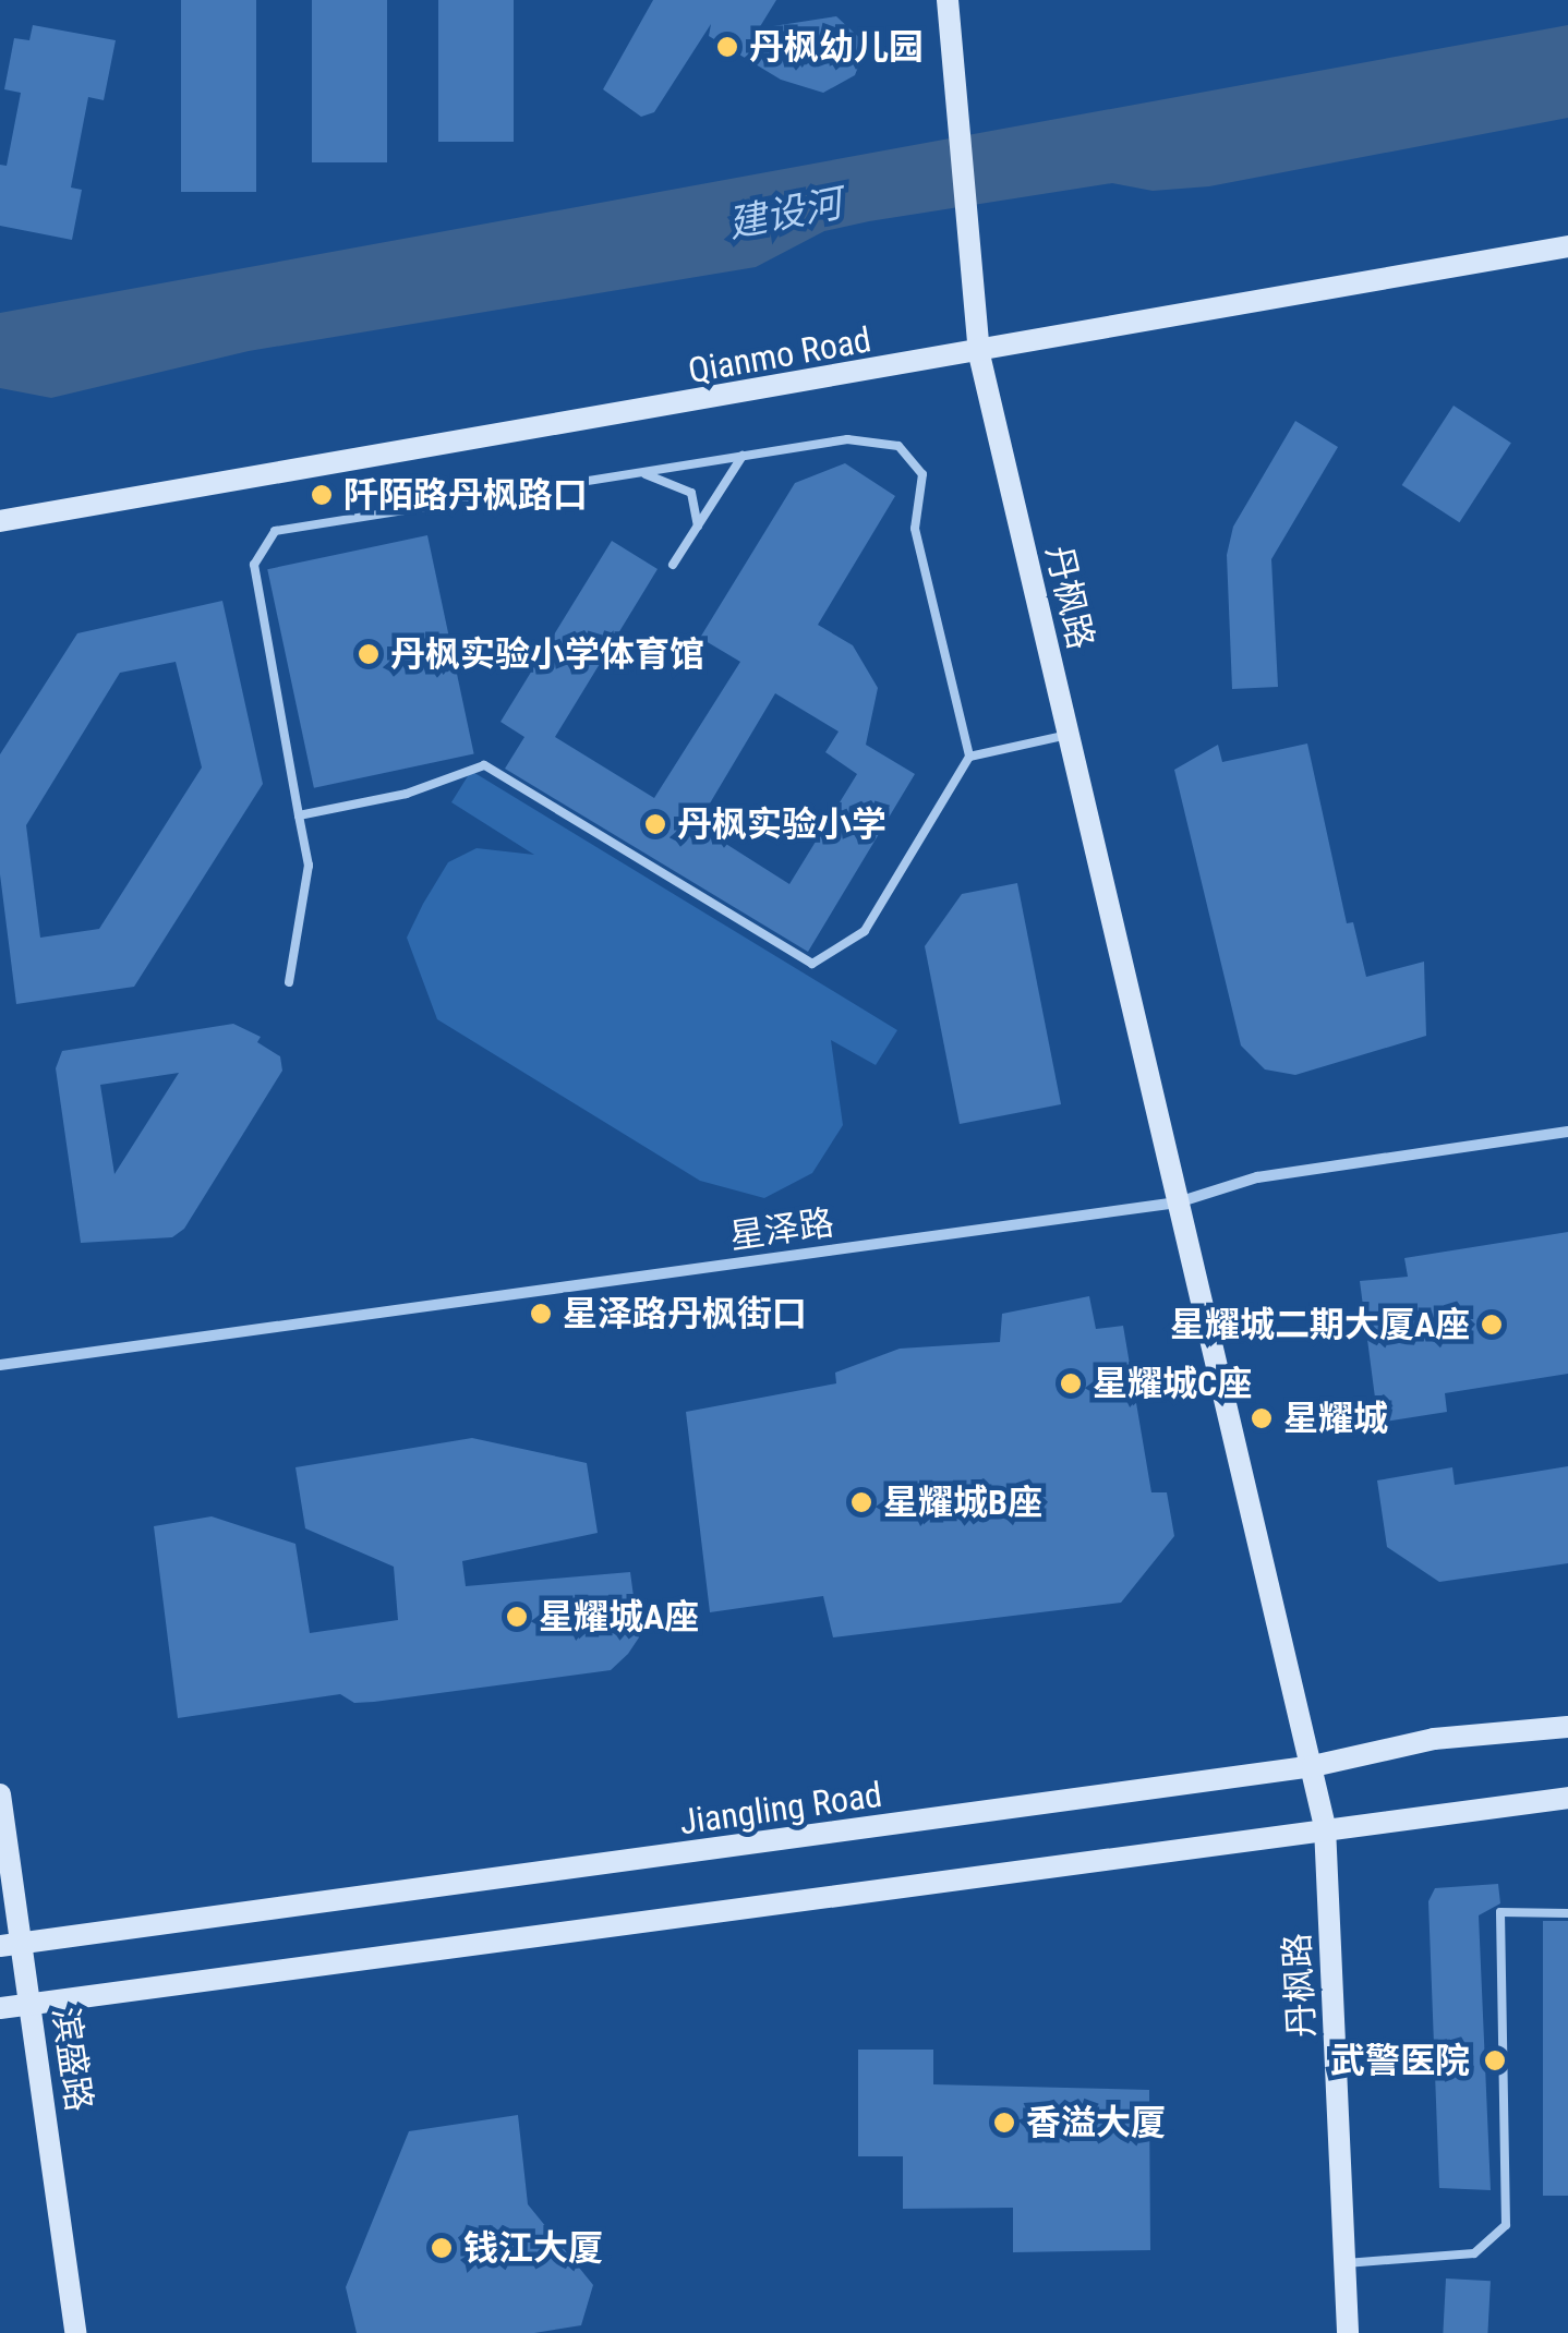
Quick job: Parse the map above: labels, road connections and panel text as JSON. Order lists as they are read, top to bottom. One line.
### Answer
{"streets":{"street":["Qianmo Road","丹枫路","星泽路","Jiangling Road","滨盛路"]},"crossings":[["Qianmo Road","丹枫路"],["丹枫路","星泽路"],["丹枫路","Jiangling Road"],["Jiangling Road","滨盛路"]],"water":["建设河"],"places":["丹枫幼儿园","阡陌路丹枫路口","丹枫实验小学体育馆","丹枫实验小学","星泽路丹枫街口","星耀城二期大厦A座","星耀城C座","星耀城","星耀城B座","星耀城A座","武警医院","香溢大厦","钱江大厦"]}
